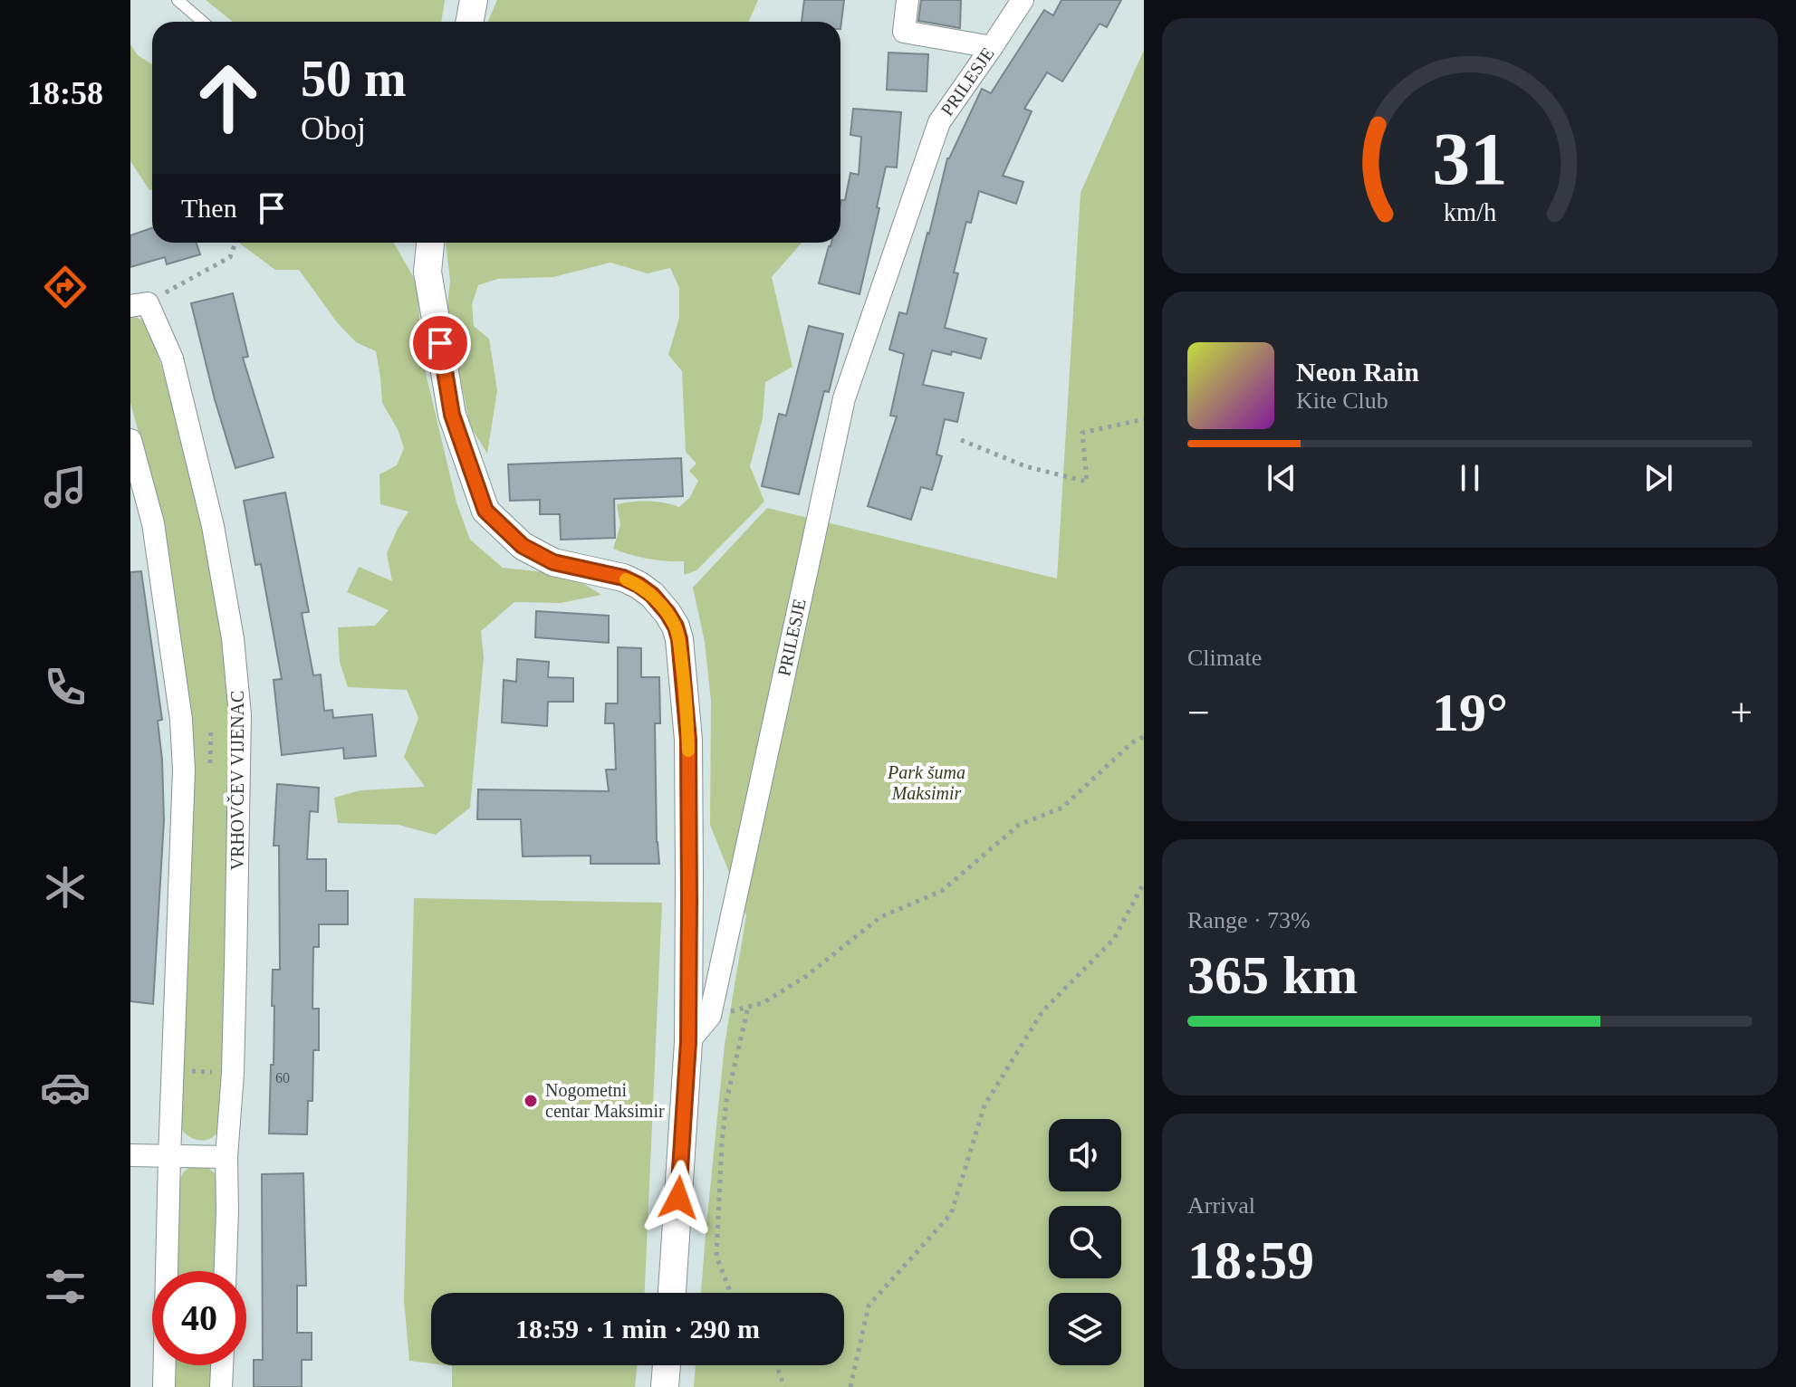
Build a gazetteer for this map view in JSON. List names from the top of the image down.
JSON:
{
  "streets": {
    "street": ["PRILESJE", "VRHOVČEV VIJENAC"]
  },
  "parks": ["Park šuma Maksimir"],
  "places": ["Nogometni centar Maksimir"],
  "house_numbers": ["60"],
  "page": {
    "tabs": "18:58",
    "turn": ["50 m", "Oboj"],
    "then": "Then",
    "song": ["Neon Rain", "Kite Club"],
    "tile": [
      "Climate",
      ["Range · 73%", "365 km"],
      ["Arrival", "18:59"]
    ],
    "heat": ["−", "19°", "+"],
    "limit": "40",
    "trip": "18:59 · 1 min · 290 m",
    "gauge": ["31", "km/h"]
  }
}
